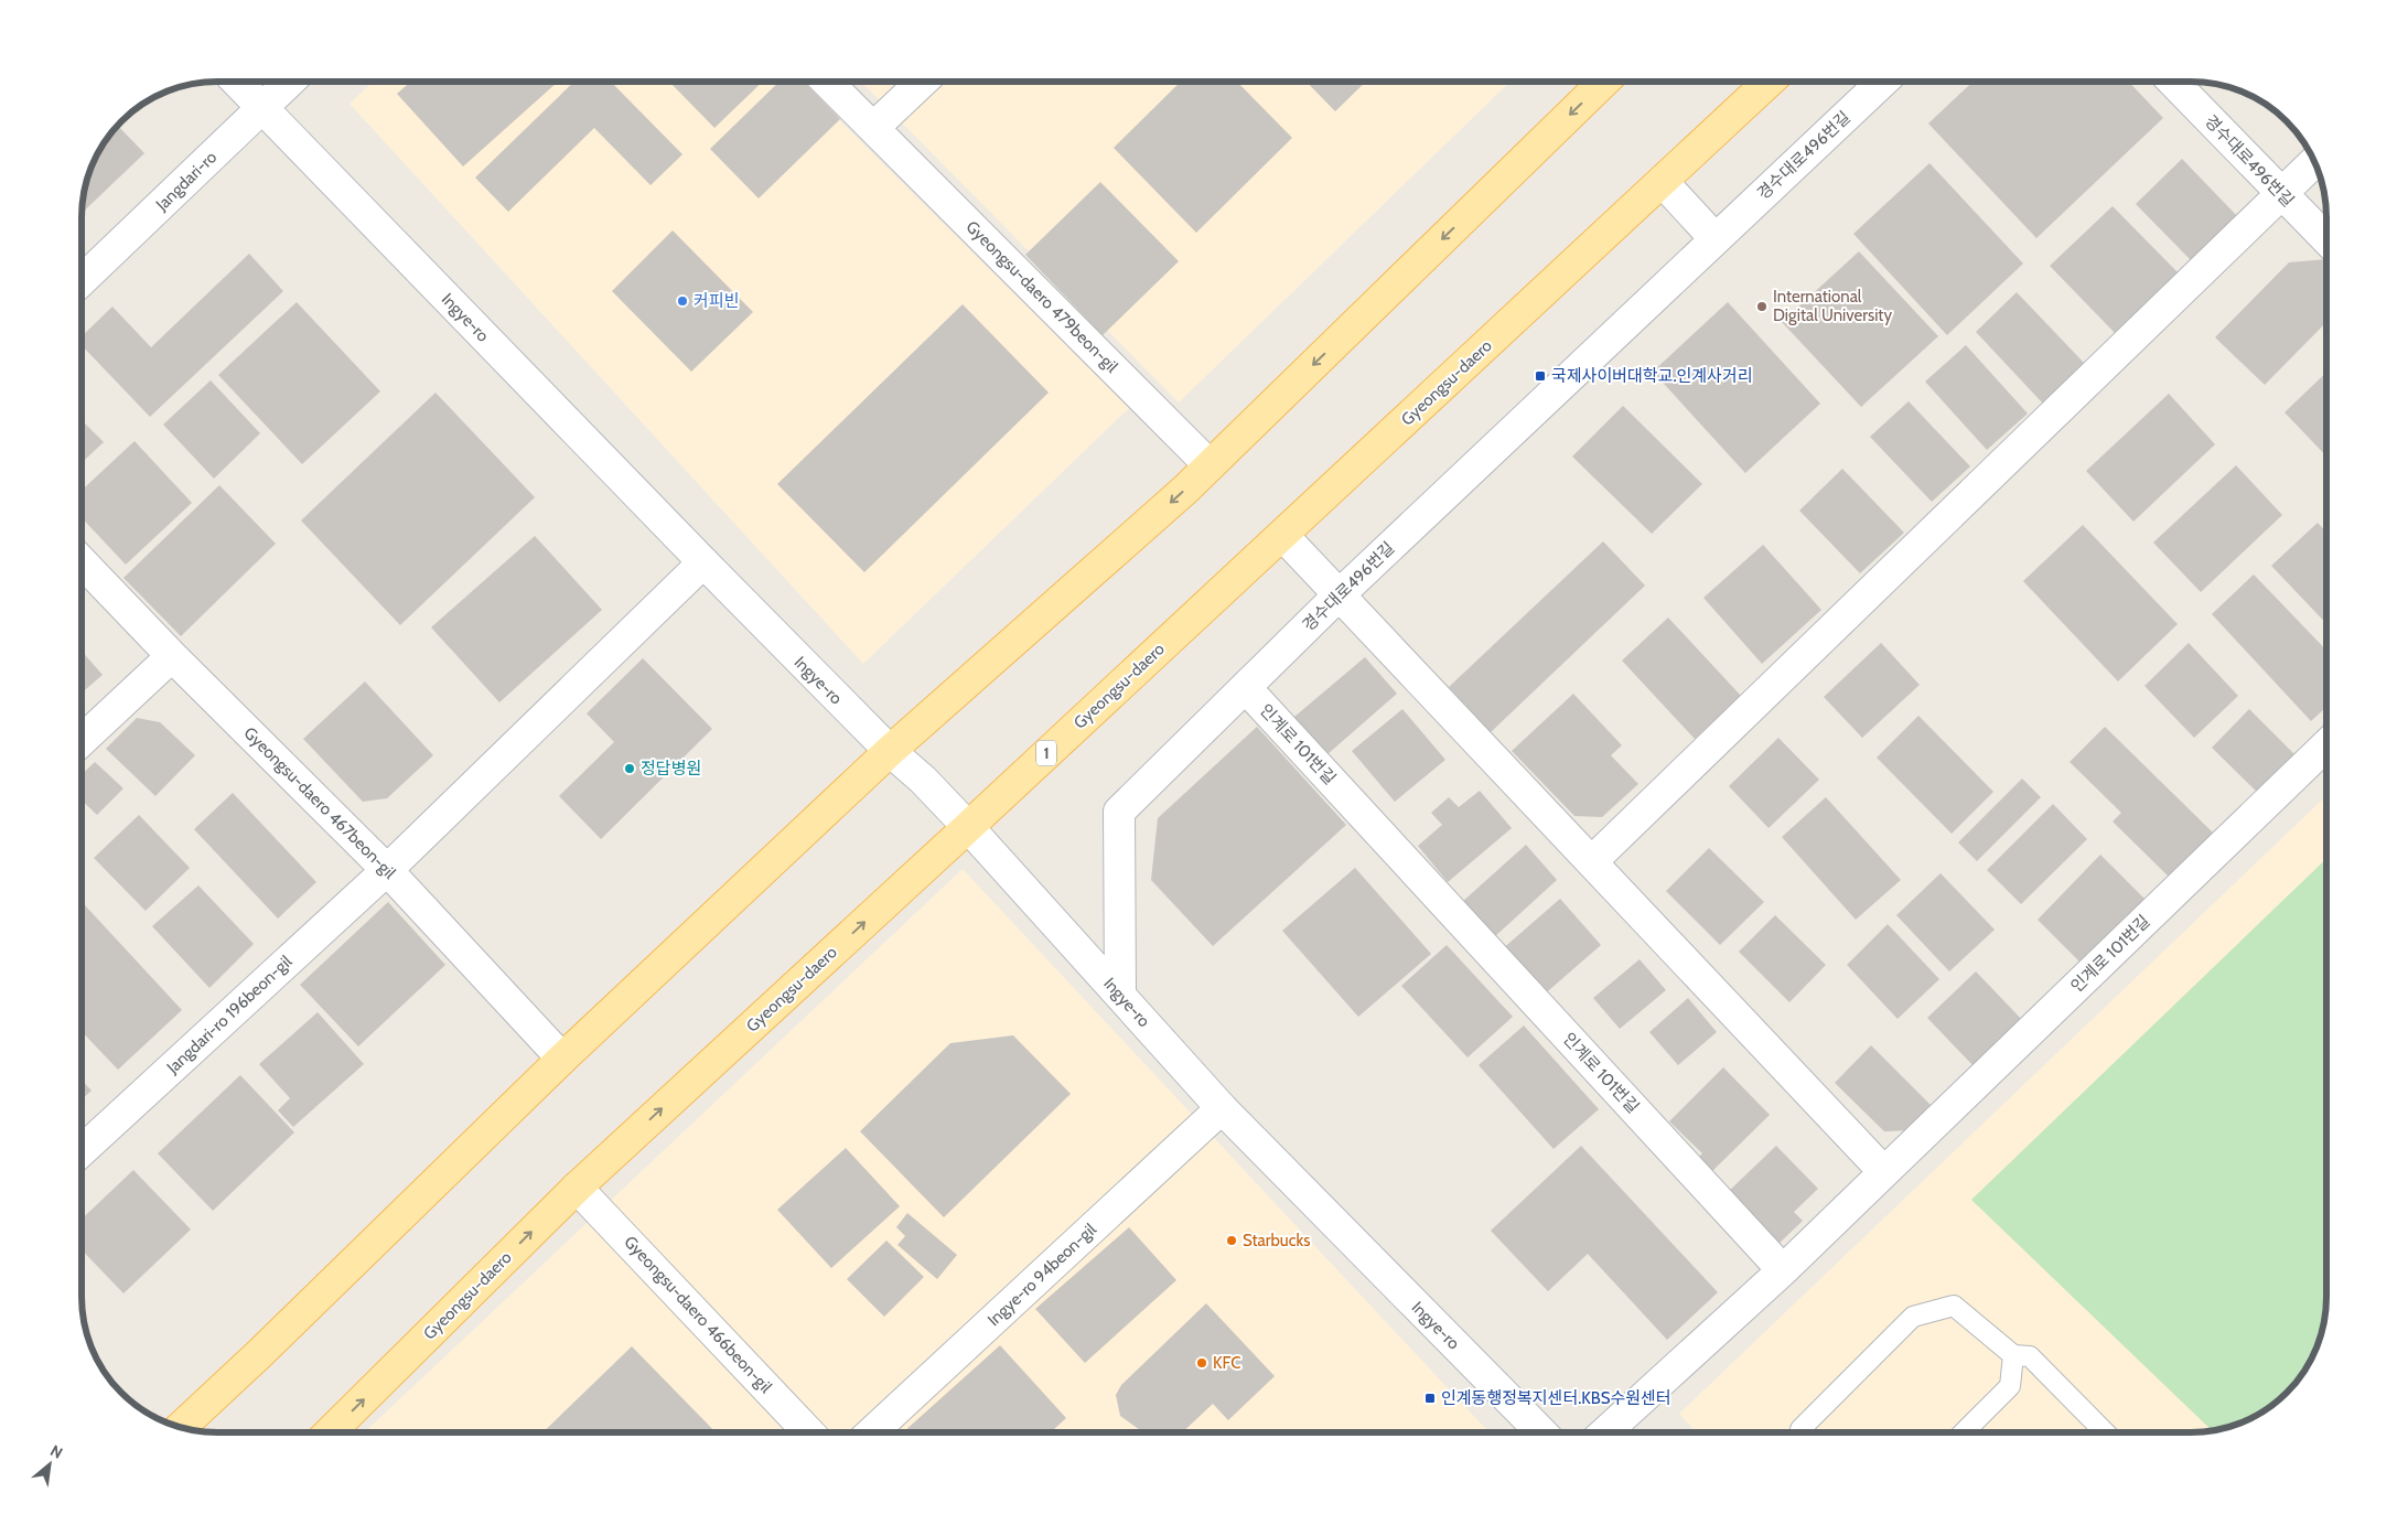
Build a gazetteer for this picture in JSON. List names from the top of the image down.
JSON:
{
  "streets": {
    "main road": ["Gyeongsu-daero", "1"],
    "street": [
      "경수대로496번길",
      "Jangdari-ro",
      "Gyeongsu-daero 479beon-gil",
      "Ingye-ro",
      "인계로 101번길",
      "Gyeongsu-daero 467beon-gil",
      "Jangdari-ro 196beon-gil",
      "Ingye-ro 94beon-gil",
      "Gyeongsu-daero 466beon-gil"
    ]
  },
  "crossings": [
    ["경수대로496번길", "Ingye-ro"],
    ["경수대로496번길", "인계로 101번길"],
    ["Jangdari-ro", "Ingye-ro"],
    ["Ingye-ro", "Gyeongsu-daero"],
    ["Ingye-ro", "Ingye-ro 94beon-gil"],
    ["Gyeongsu-daero", "Gyeongsu-daero 466beon-gil"],
    ["Gyeongsu-daero 467beon-gil", "Jangdari-ro 196beon-gil"]
  ],
  "places": {
    "other": [
      "커피빈",
      "International Digital University",
      "정답병원",
      "Starbucks",
      "KFC"
    ],
    "transit": ["국제사이버대학교.인계사거리", "인계동행정복지센터.KBS수원센터"]
  },
  "north": "top right"
}
